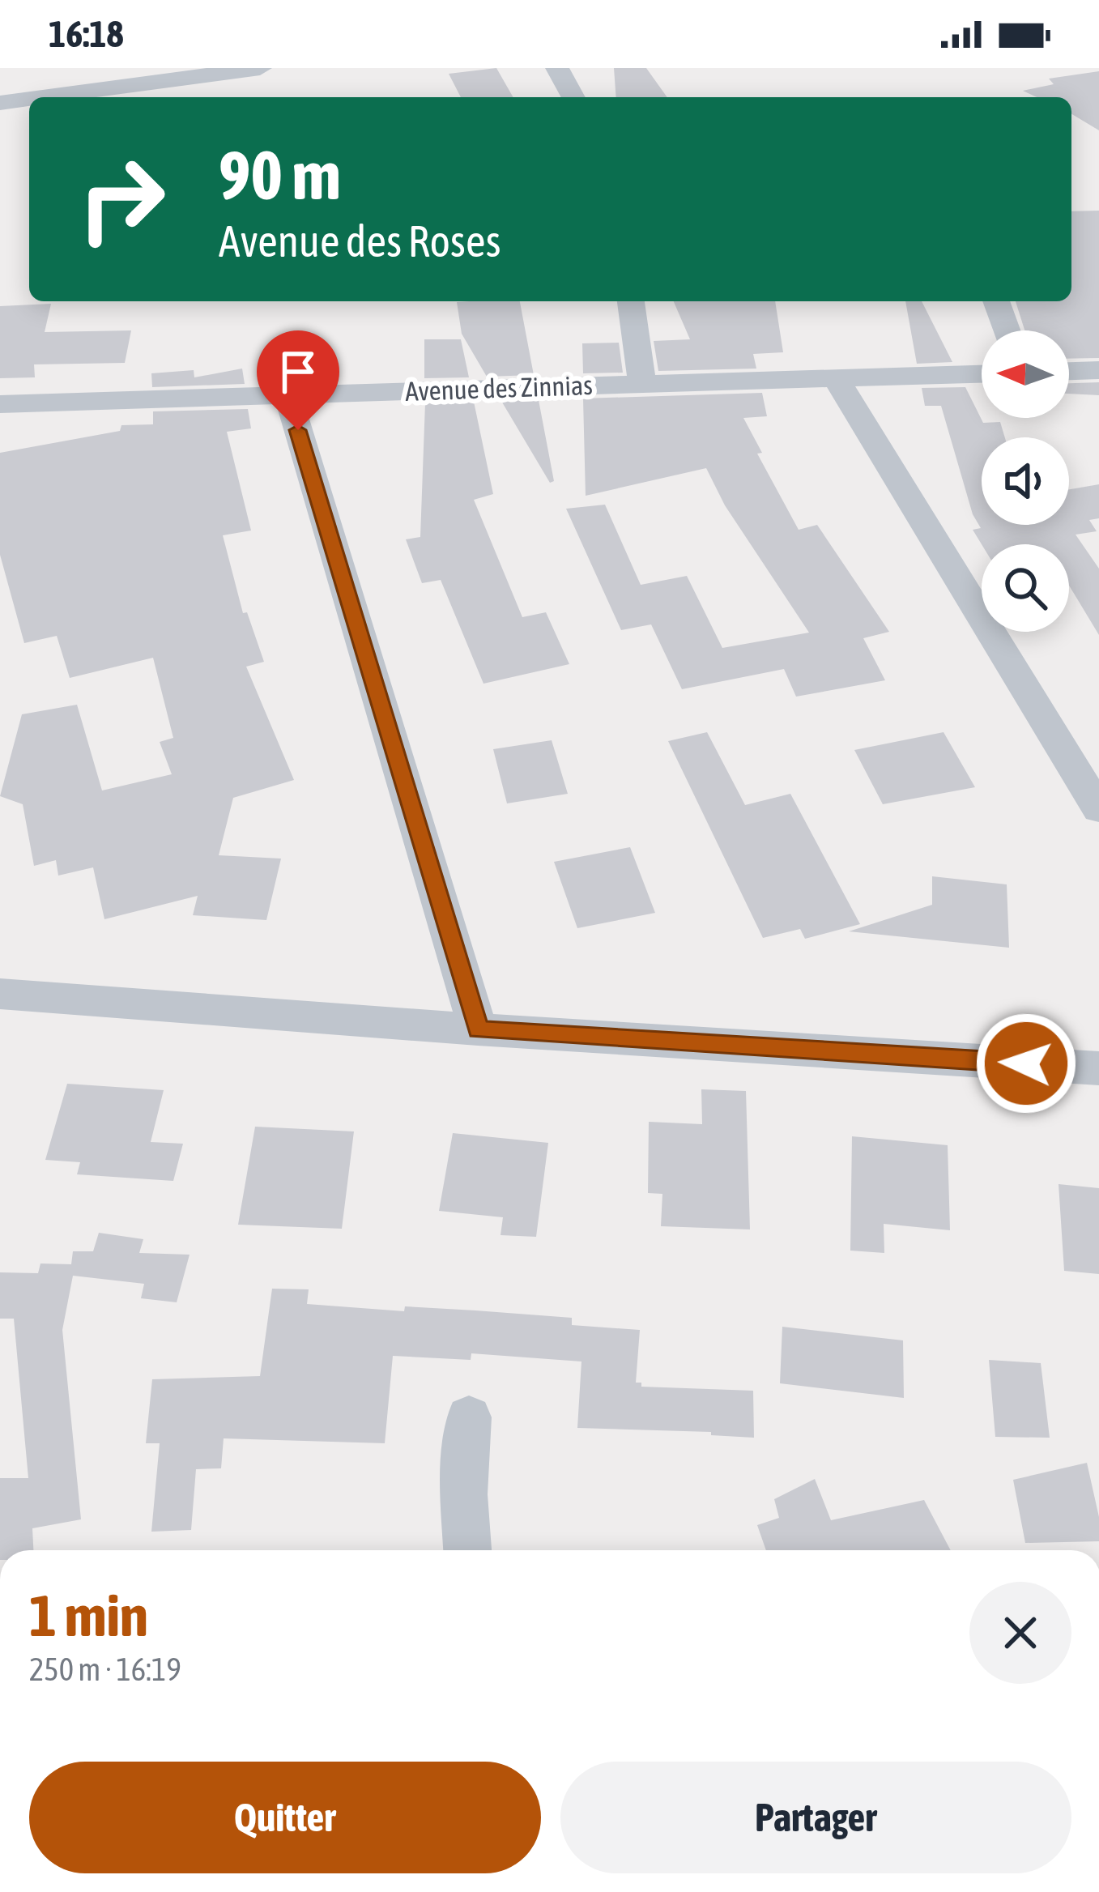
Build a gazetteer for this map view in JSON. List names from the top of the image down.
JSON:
{
  "streets": {
    "street": ["Avenue des Zinnias"]
  },
  "north": "left",
  "page": {
    "status": "16:18",
    "turn": ["90 m", "Avenue des Roses"],
    "heading": ["1 min", "250 m · 16:19"],
    "buttons": ["Quitter", "Partager"]
  }
}
